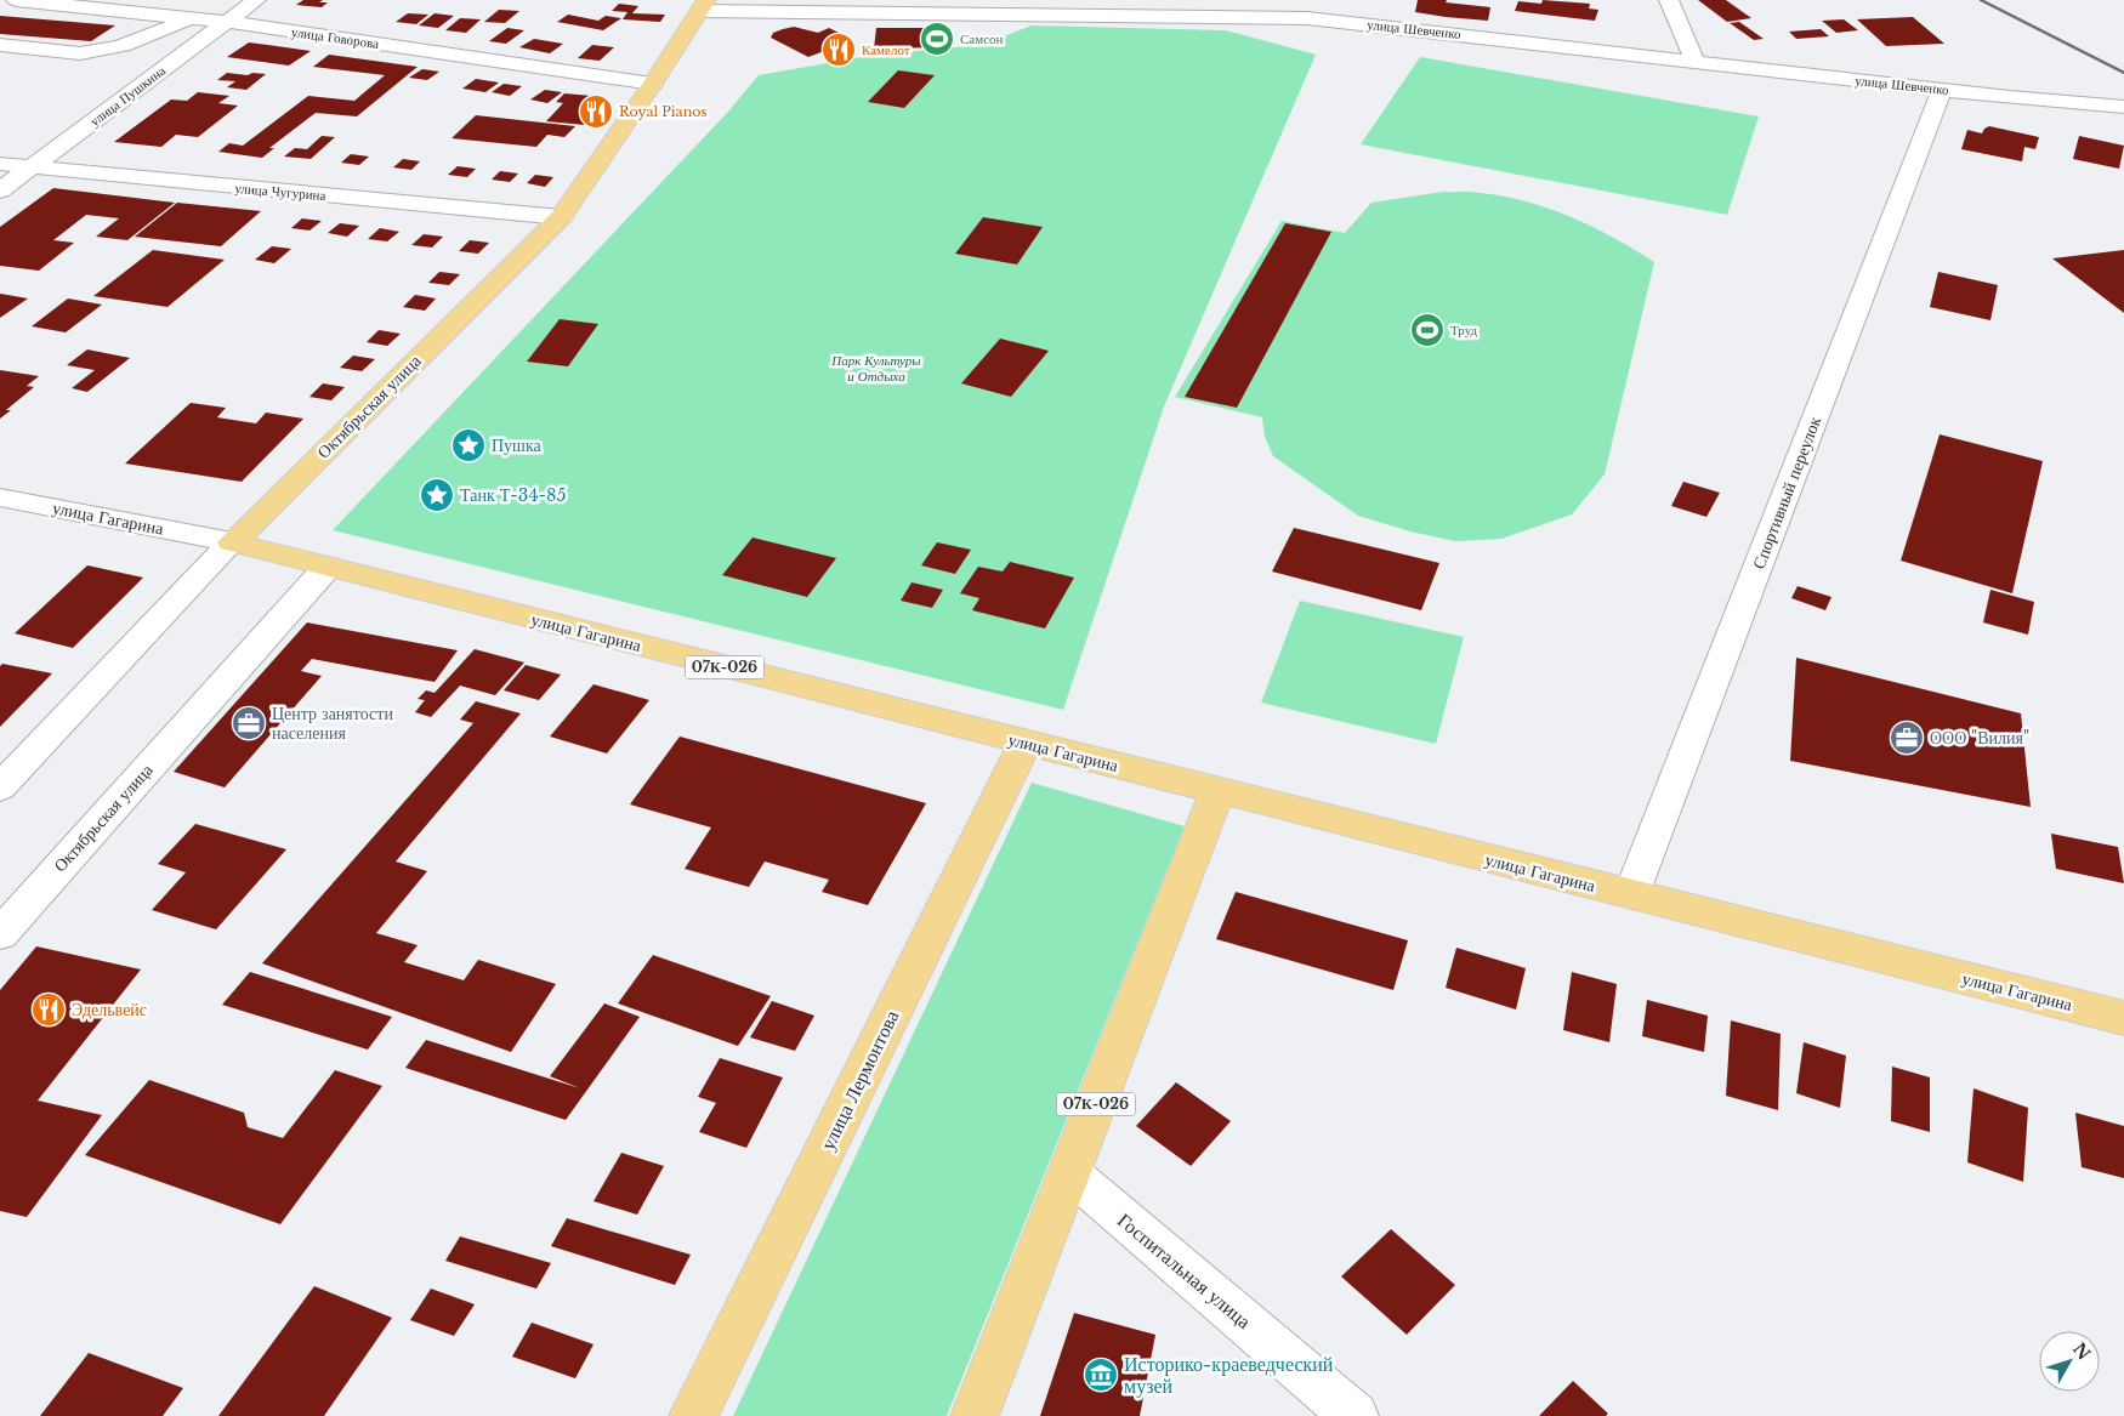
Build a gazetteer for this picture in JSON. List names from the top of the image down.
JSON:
{
  "streets": {
    "main road": [
      "Октябрьская улица",
      "улица Гагарина",
      "07К-026",
      "улица Лермонтова"
    ],
    "street": [
      "улица Шевченко",
      "улица Говорова",
      "улица Пушкина",
      "улица Чугурина",
      "Спортивный переулок",
      "Госпитальная улица"
    ]
  },
  "crossings": [
    ["улица Шевченко", "Октябрьская улица"],
    ["улица Шевченко", "Спортивный переулок"],
    ["улица Говорова", "улица Пушкина"],
    ["улица Говорова", "Октябрьская улица"],
    ["улица Пушкина", "улица Чугурина"],
    ["улица Чугурина", "Октябрьская улица"],
    ["Октябрьская улица", "улица Гагарина"],
    ["Спортивный переулок", "улица Гагарина"],
    ["улица Гагарина", "07К-026"],
    ["улица Гагарина", "улица Лермонтова"],
    ["07К-026", "Госпитальная улица"]
  ],
  "parks": ["Парк Культуры и Отдыха"],
  "places": {
    "sports": ["Самсон", "Труд"],
    "restaurant": ["Камелот", "Royal Pianos", "Эдельвейс"],
    "place": ["Пушка", "Танк Т-34-85"],
    "office": ["Центр занятости населения", "ООО \"Вилия\""],
    "museum": ["Историко-краеведческий музей"]
  },
  "north": "top right"
}
